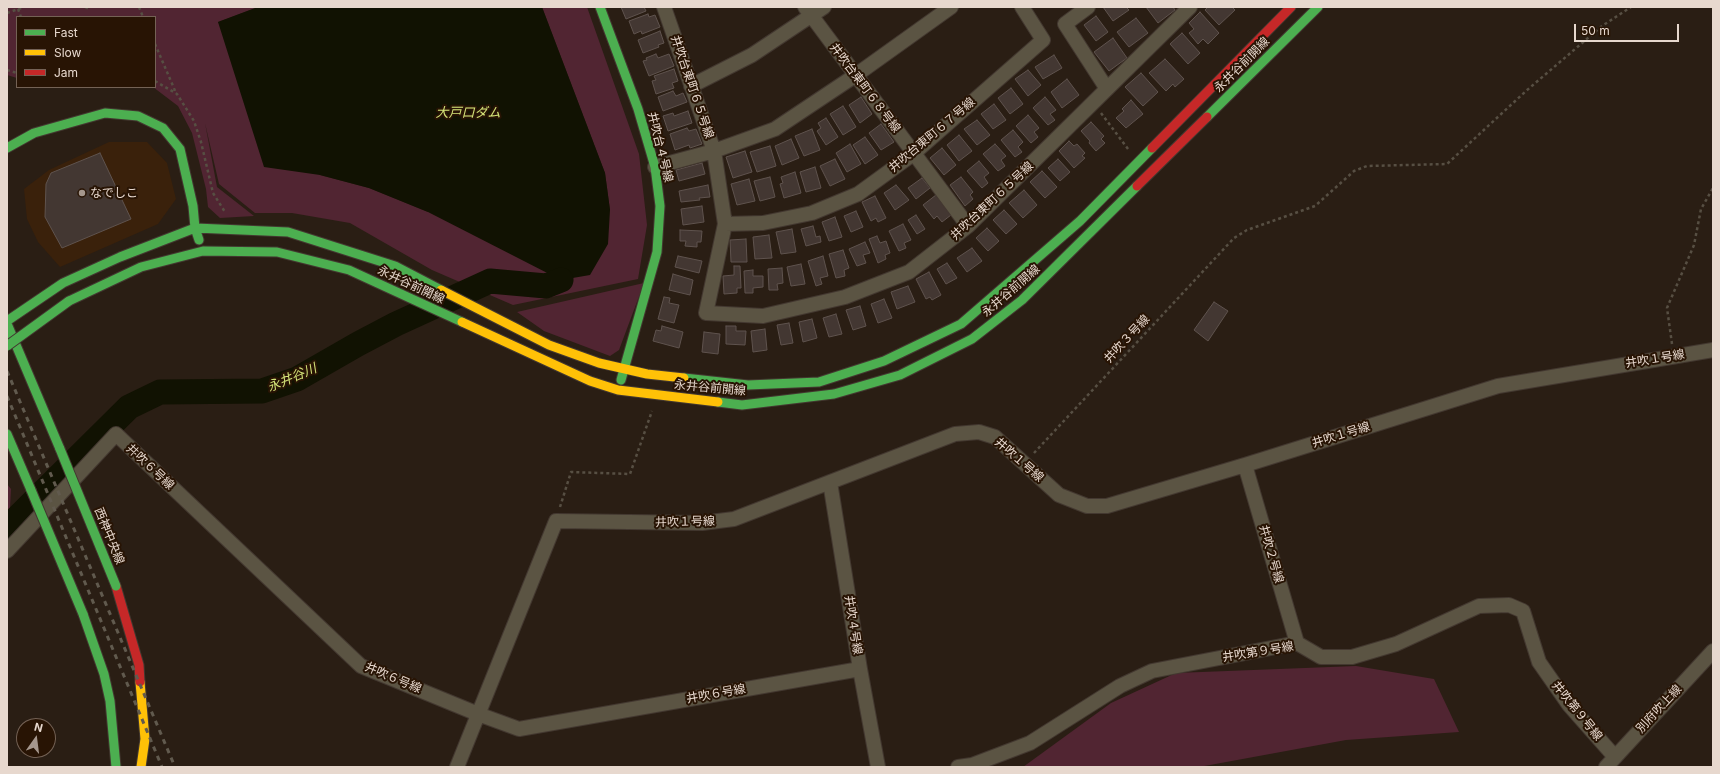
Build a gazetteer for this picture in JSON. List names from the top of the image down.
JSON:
{
  "streets": {
    "street": [
      "永井谷前開線",
      "井吹台東町６５号線",
      "井吹台東町６８号線",
      "井吹台東町６７号線",
      "井吹台４号線",
      "井吹１号線",
      "井吹６号線",
      "西神中央線",
      "井吹２号線",
      "井吹４号線",
      "井吹第９号線",
      "別府吹上線"
    ],
    "path": ["井吹３号線"]
  },
  "crossings": [
    ["永井谷前開線", "井吹台４号線"],
    ["永井谷前開線", "西神中央線"],
    ["井吹台東町６５号線", "井吹台東町６８号線"],
    ["井吹台東町６５号線", "井吹台東町６７号線"],
    ["井吹台東町６８号線", "井吹台東町６７号線"],
    ["井吹３号線", "井吹１号線"],
    ["井吹１号線", "井吹２号線"],
    ["井吹１号線", "井吹４号線"],
    ["井吹６号線", "井吹４号線"],
    ["井吹２号線", "井吹第９号線"],
    ["井吹第９号線", "別府吹上線"]
  ],
  "water": ["大戸口ダム", "永井谷川"],
  "places": ["なでしこ"],
  "legend": ["Fast", "Slow", "Jam"],
  "scale_bar": "50 m",
  "north": "top"
}
